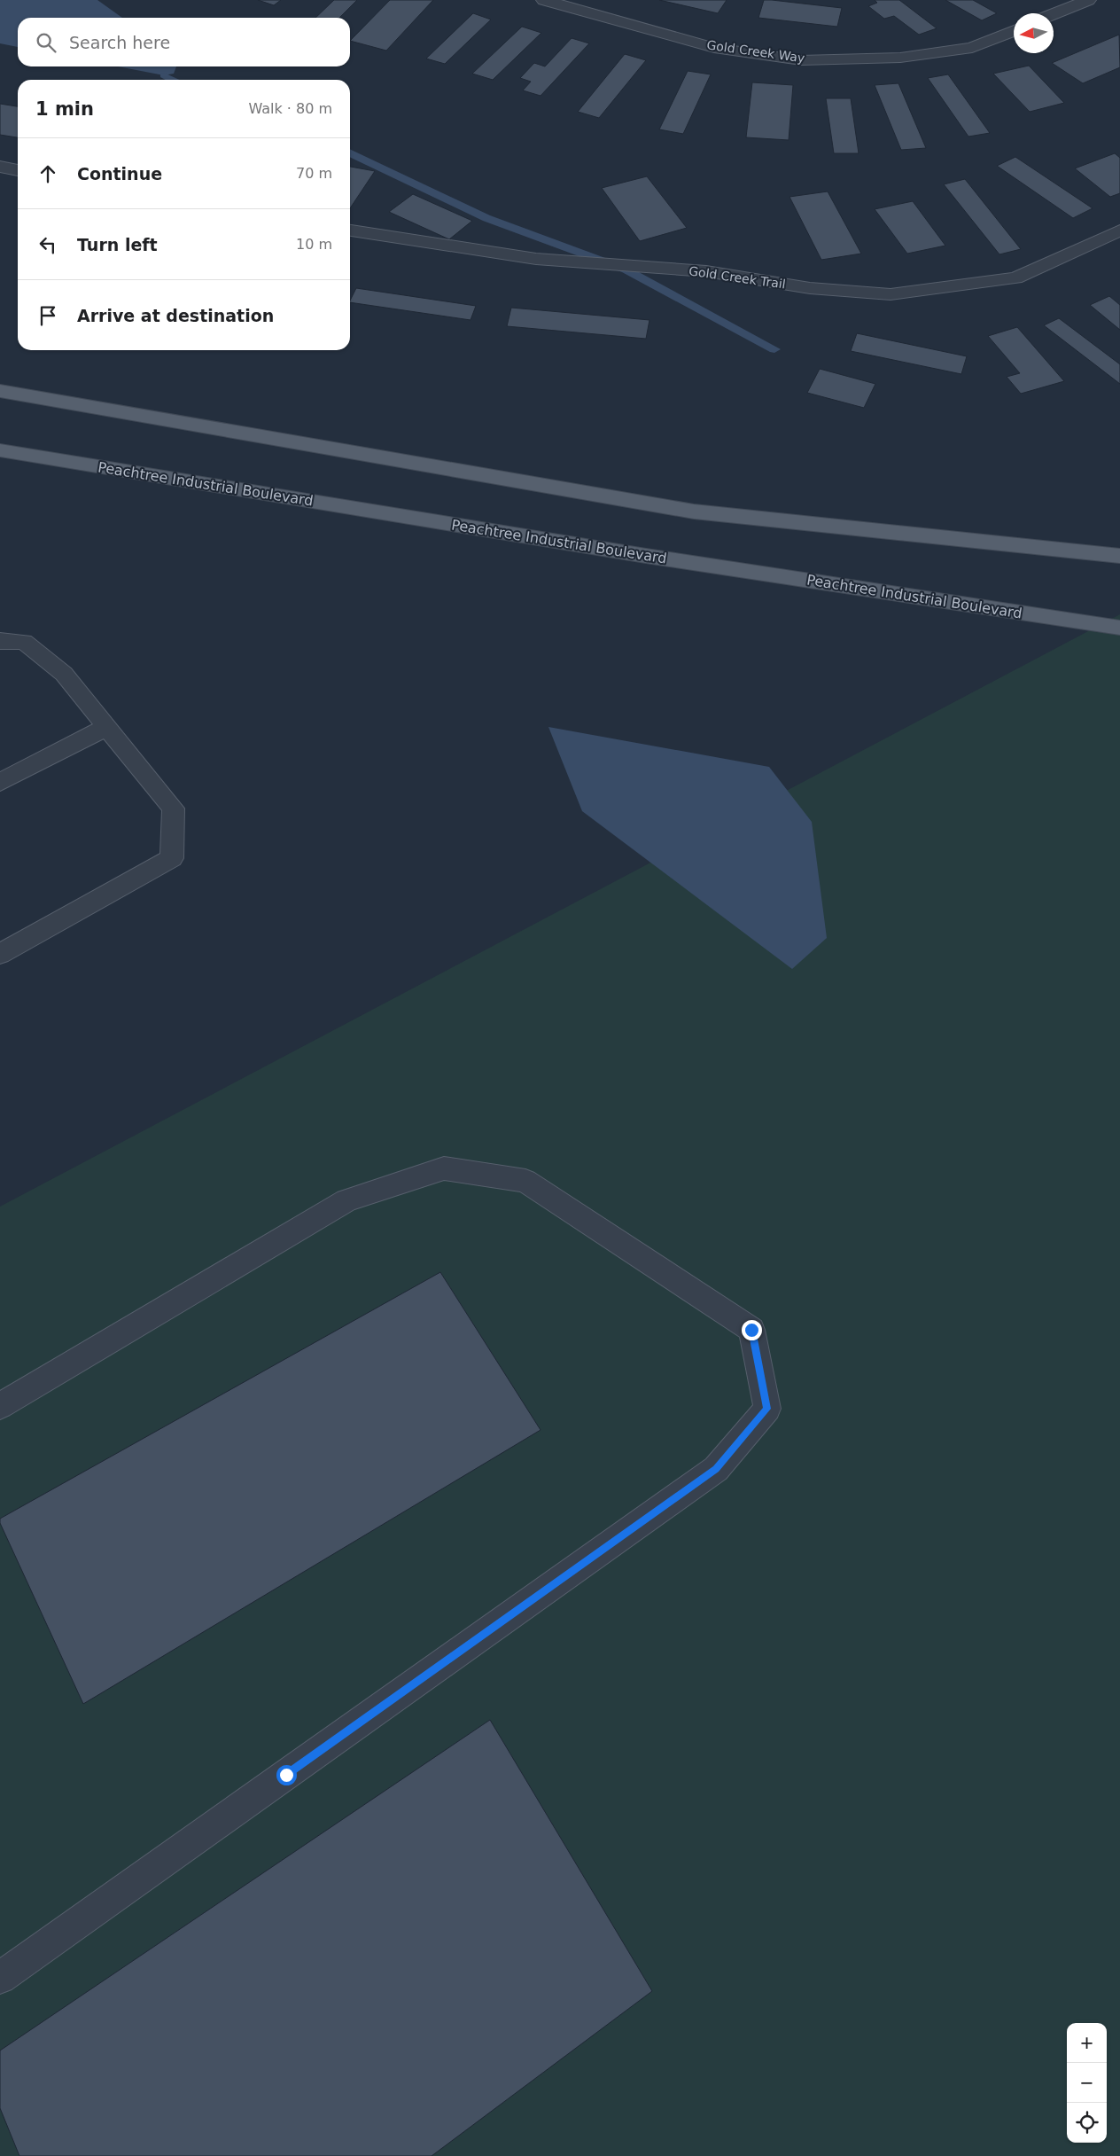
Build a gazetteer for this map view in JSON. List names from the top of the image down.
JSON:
{
  "streets": {
    "main road": ["Peachtree Industrial Boulevard"],
    "street": ["Gold Creek Way", "Gold Creek Trail"]
  },
  "north": "left",
  "page": {
    "search": "Search here",
    "heading": ["1 min", "Walk · 80 m"],
    "list": [
      ["Continue", "70 m"],
      ["Turn left", "10 m"],
      "Arrive at destination"
    ],
    "map_buttons": ["+", "−"]
  }
}
